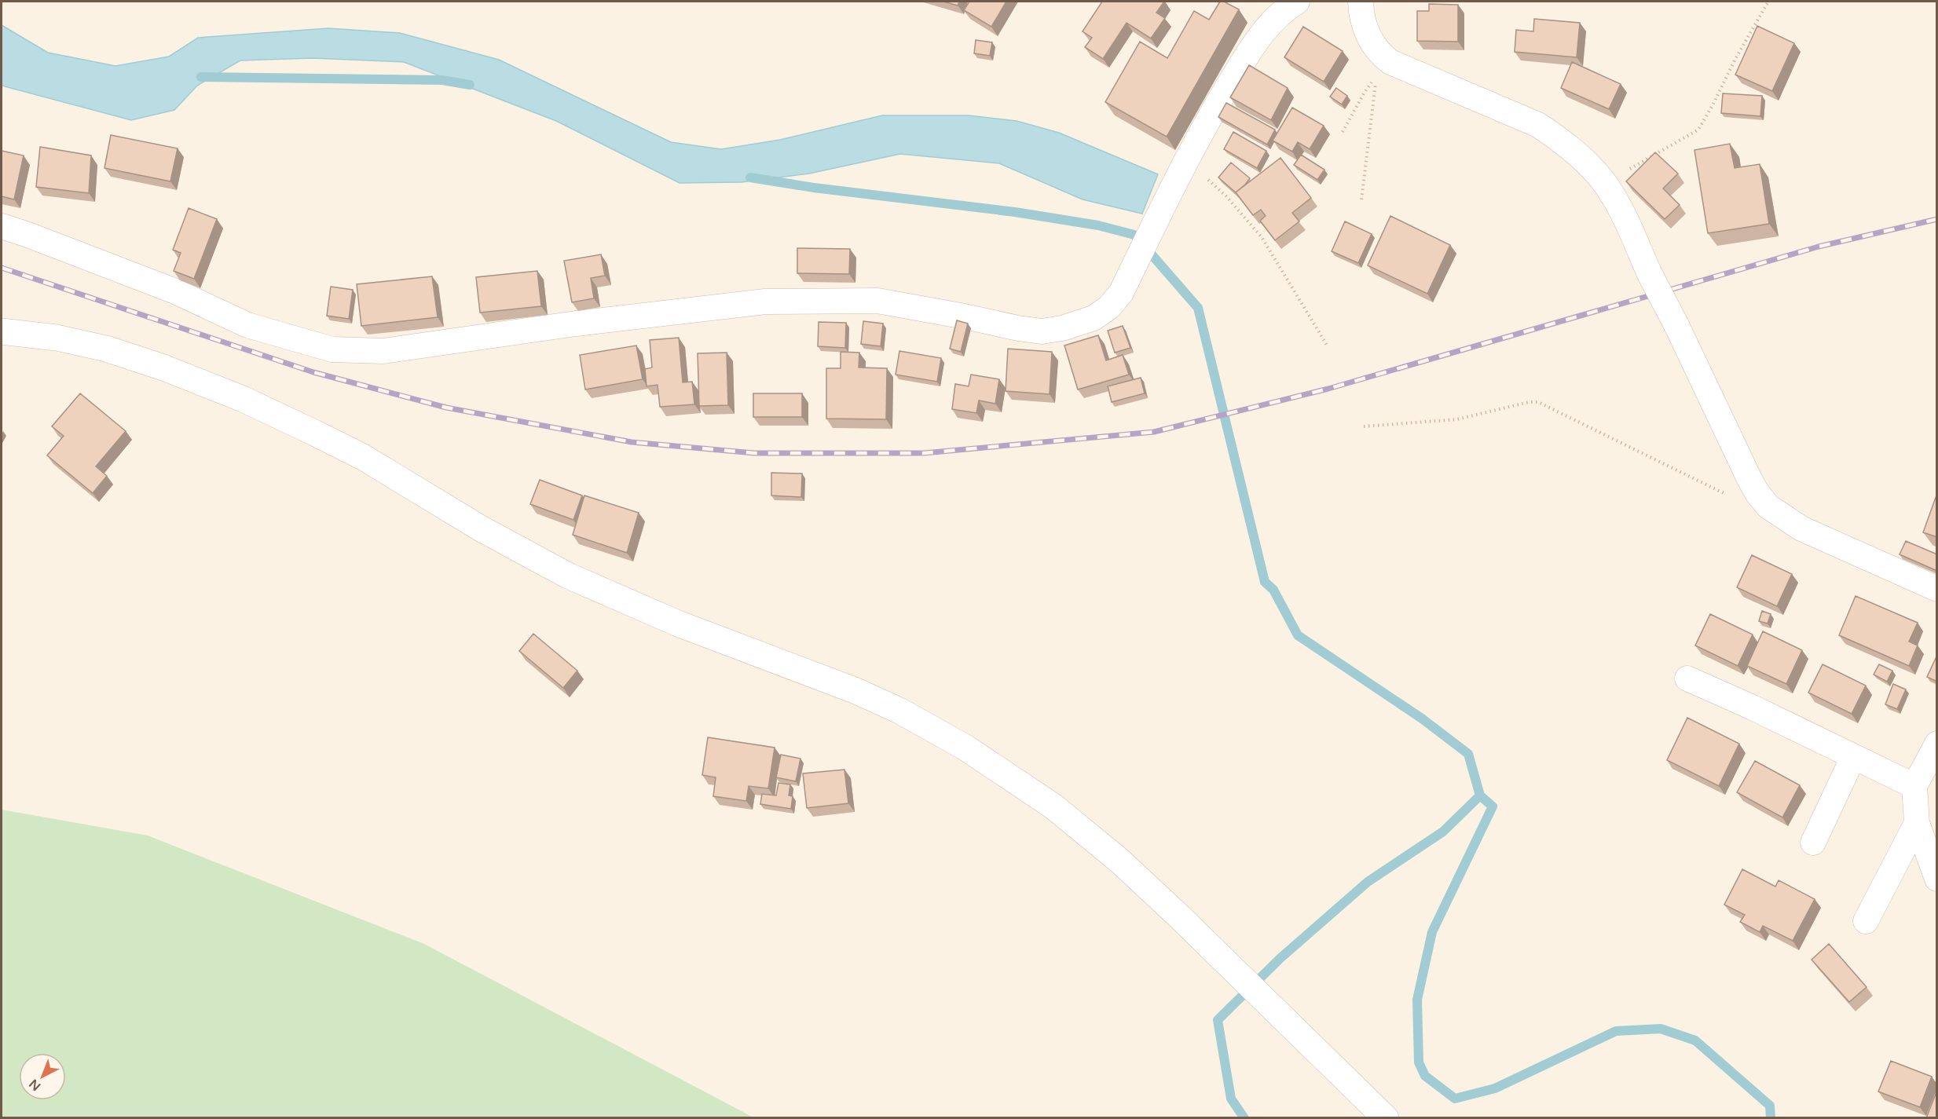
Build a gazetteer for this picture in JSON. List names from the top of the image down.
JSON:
{
  "north": "bottom left"
}
